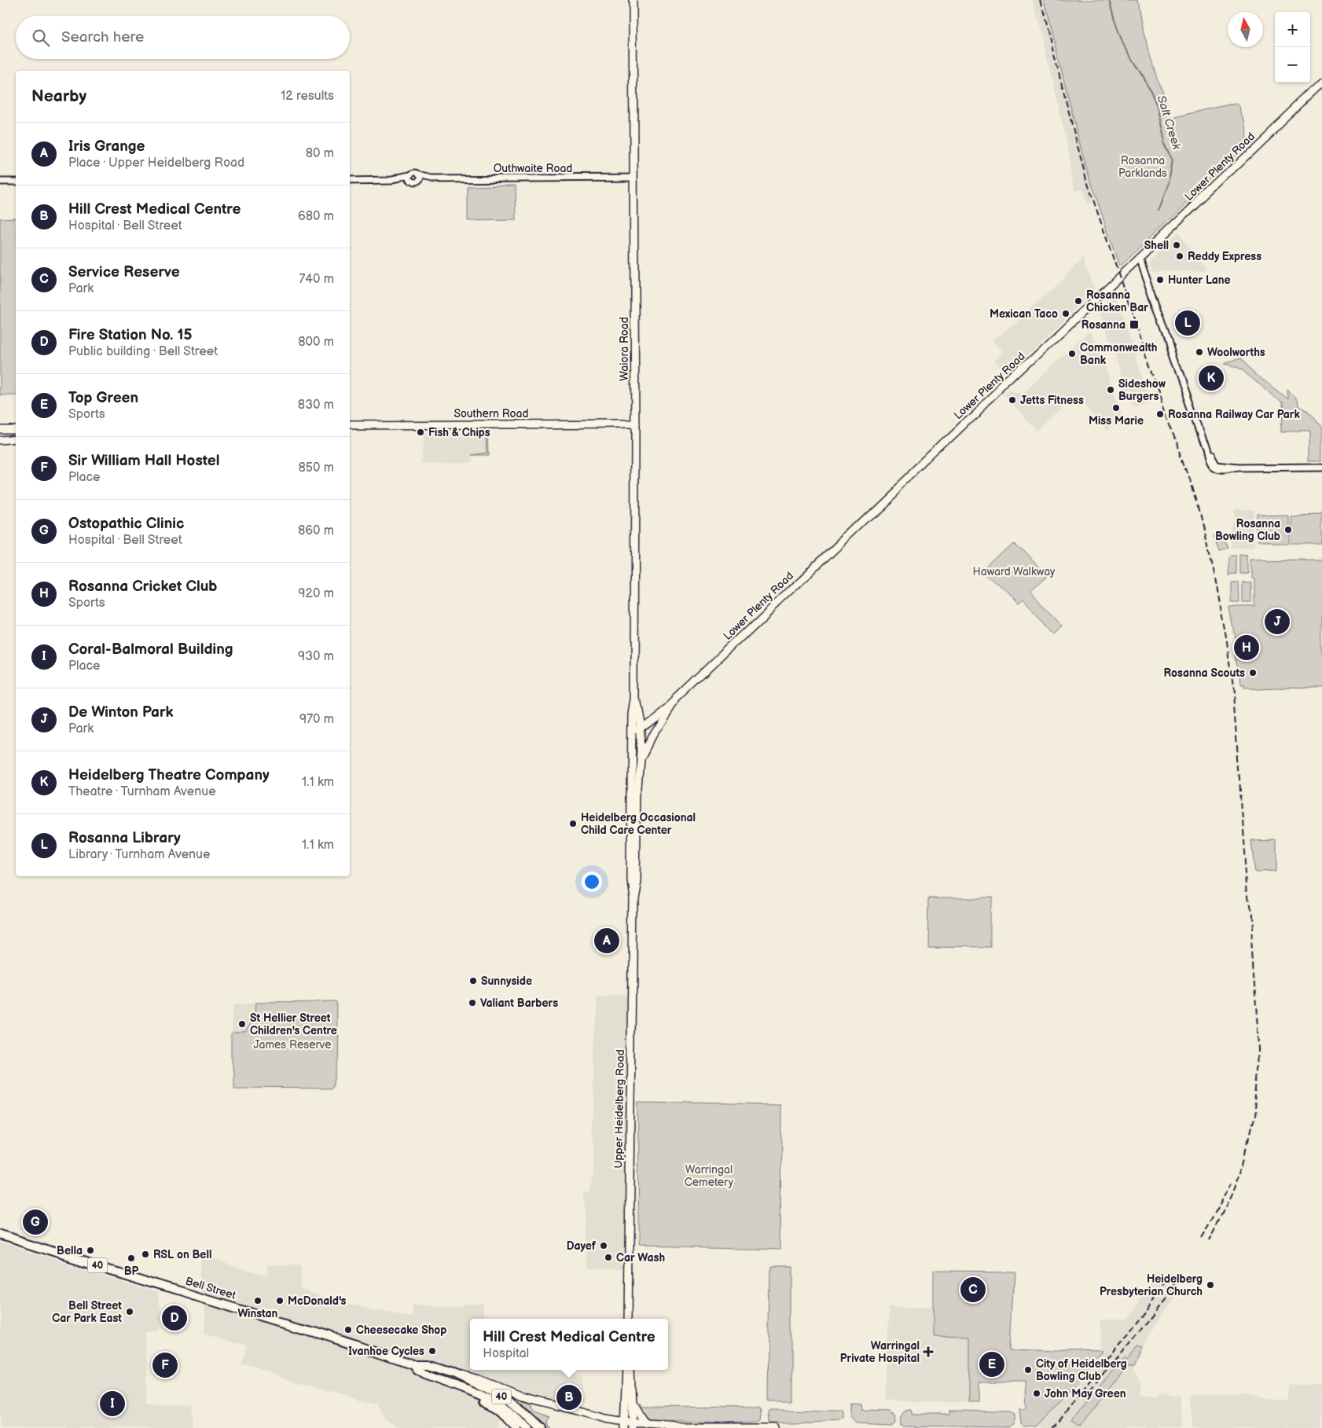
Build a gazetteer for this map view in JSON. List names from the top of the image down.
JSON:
{
  "streets": {
    "highway": ["40", "Bell Street"],
    "main road": [
      "Lower Plenty Road",
      "Waiora Road",
      "Southern Road",
      "Upper Heidelberg Road"
    ],
    "street": ["Outhwaite Road"]
  },
  "crossings": [
    ["Lower Plenty Road", "Waiora Road"],
    ["Lower Plenty Road", "Upper Heidelberg Road"],
    ["Outhwaite Road", "Waiora Road"],
    ["Waiora Road", "Southern Road"],
    ["Waiora Road", "Upper Heidelberg Road"],
    ["40", "Bell Street"]
  ],
  "water": ["Salt Creek"],
  "parks": [
    "Rosanna Parklands",
    "Haward Walkway",
    "James Reserve",
    "Warringal Cemetery"
  ],
  "places": {
    "other": [
      "Shell",
      "Reddy Express",
      "Hunter Lane",
      "Rosanna Chicken Bar",
      "Mexican Taco",
      "Woolworths",
      "Commonwealth Bank",
      "Sideshow Burgers",
      "Jetts Fitness",
      "Miss Marie",
      "Rosanna Railway Car Park",
      "Fish & Chips",
      "Rosanna Bowling Club",
      "Rosanna Scouts",
      "Heidelberg Occasional Child Care Center",
      "Sunnyside",
      "Valiant Barbers",
      "St Hellier Street Children's Centre",
      "Dayef",
      "Bella",
      "RSL on Bell",
      "Car Wash",
      "BP",
      "Heidelberg Presbyterian Church",
      "Winstan",
      "McDonald's",
      "Bell Street Car Park East",
      "Cheesecake Shop",
      "Ivanhoe Cycles",
      "City of Heidelberg Bowling Club",
      "John May Green"
    ],
    "transit": ["Rosanna"],
    "health": ["Warringal Private Hospital"]
  },
  "north": "top",
  "page": {
    "map_buttons": ["+", "−"],
    "search": "Search here",
    "heading": ["Nearby", "12 results"],
    "list": [
      {
        "mark": "A",
        "name": "Iris Grange",
        "note": "Place · Upper Heidelberg Road",
        "value": "80 m"
      },
      {
        "mark": "B",
        "name": "Hill Crest Medical Centre",
        "note": "Hospital · Bell Street",
        "value": "680 m"
      },
      {
        "mark": "C",
        "name": "Service Reserve",
        "note": "Park",
        "value": "740 m"
      },
      {
        "mark": "D",
        "name": "Fire Station No. 15",
        "note": "Public building · Bell Street",
        "value": "800 m"
      },
      {
        "mark": "E",
        "name": "Top Green",
        "note": "Sports",
        "value": "830 m"
      },
      {
        "mark": "F",
        "name": "Sir William Hall Hostel",
        "note": "Place",
        "value": "850 m"
      },
      {
        "mark": "G",
        "name": "Ostopathic Clinic",
        "note": "Hospital · Bell Street",
        "value": "860 m"
      },
      {
        "mark": "H",
        "name": "Rosanna Cricket Club",
        "note": "Sports",
        "value": "920 m"
      },
      {
        "mark": "I",
        "name": "Coral-Balmoral Building",
        "note": "Place",
        "value": "930 m"
      },
      {
        "mark": "J",
        "name": "De Winton Park",
        "note": "Park",
        "value": "970 m"
      },
      {
        "mark": "K",
        "name": "Heidelberg Theatre Company",
        "note": "Theatre · Turnham Avenue",
        "value": "1.1 km"
      },
      {
        "mark": "L",
        "name": "Rosanna Library",
        "note": "Library · Turnham Avenue",
        "value": "1.1 km"
      }
    ],
    "pins": [
      "L",
      "K",
      "J",
      "H",
      "A",
      "G",
      "C",
      "D",
      "E",
      "F",
      "B",
      "I"
    ],
    "popup": ["Hill Crest Medical Centre", "Hospital"]
  }
}
